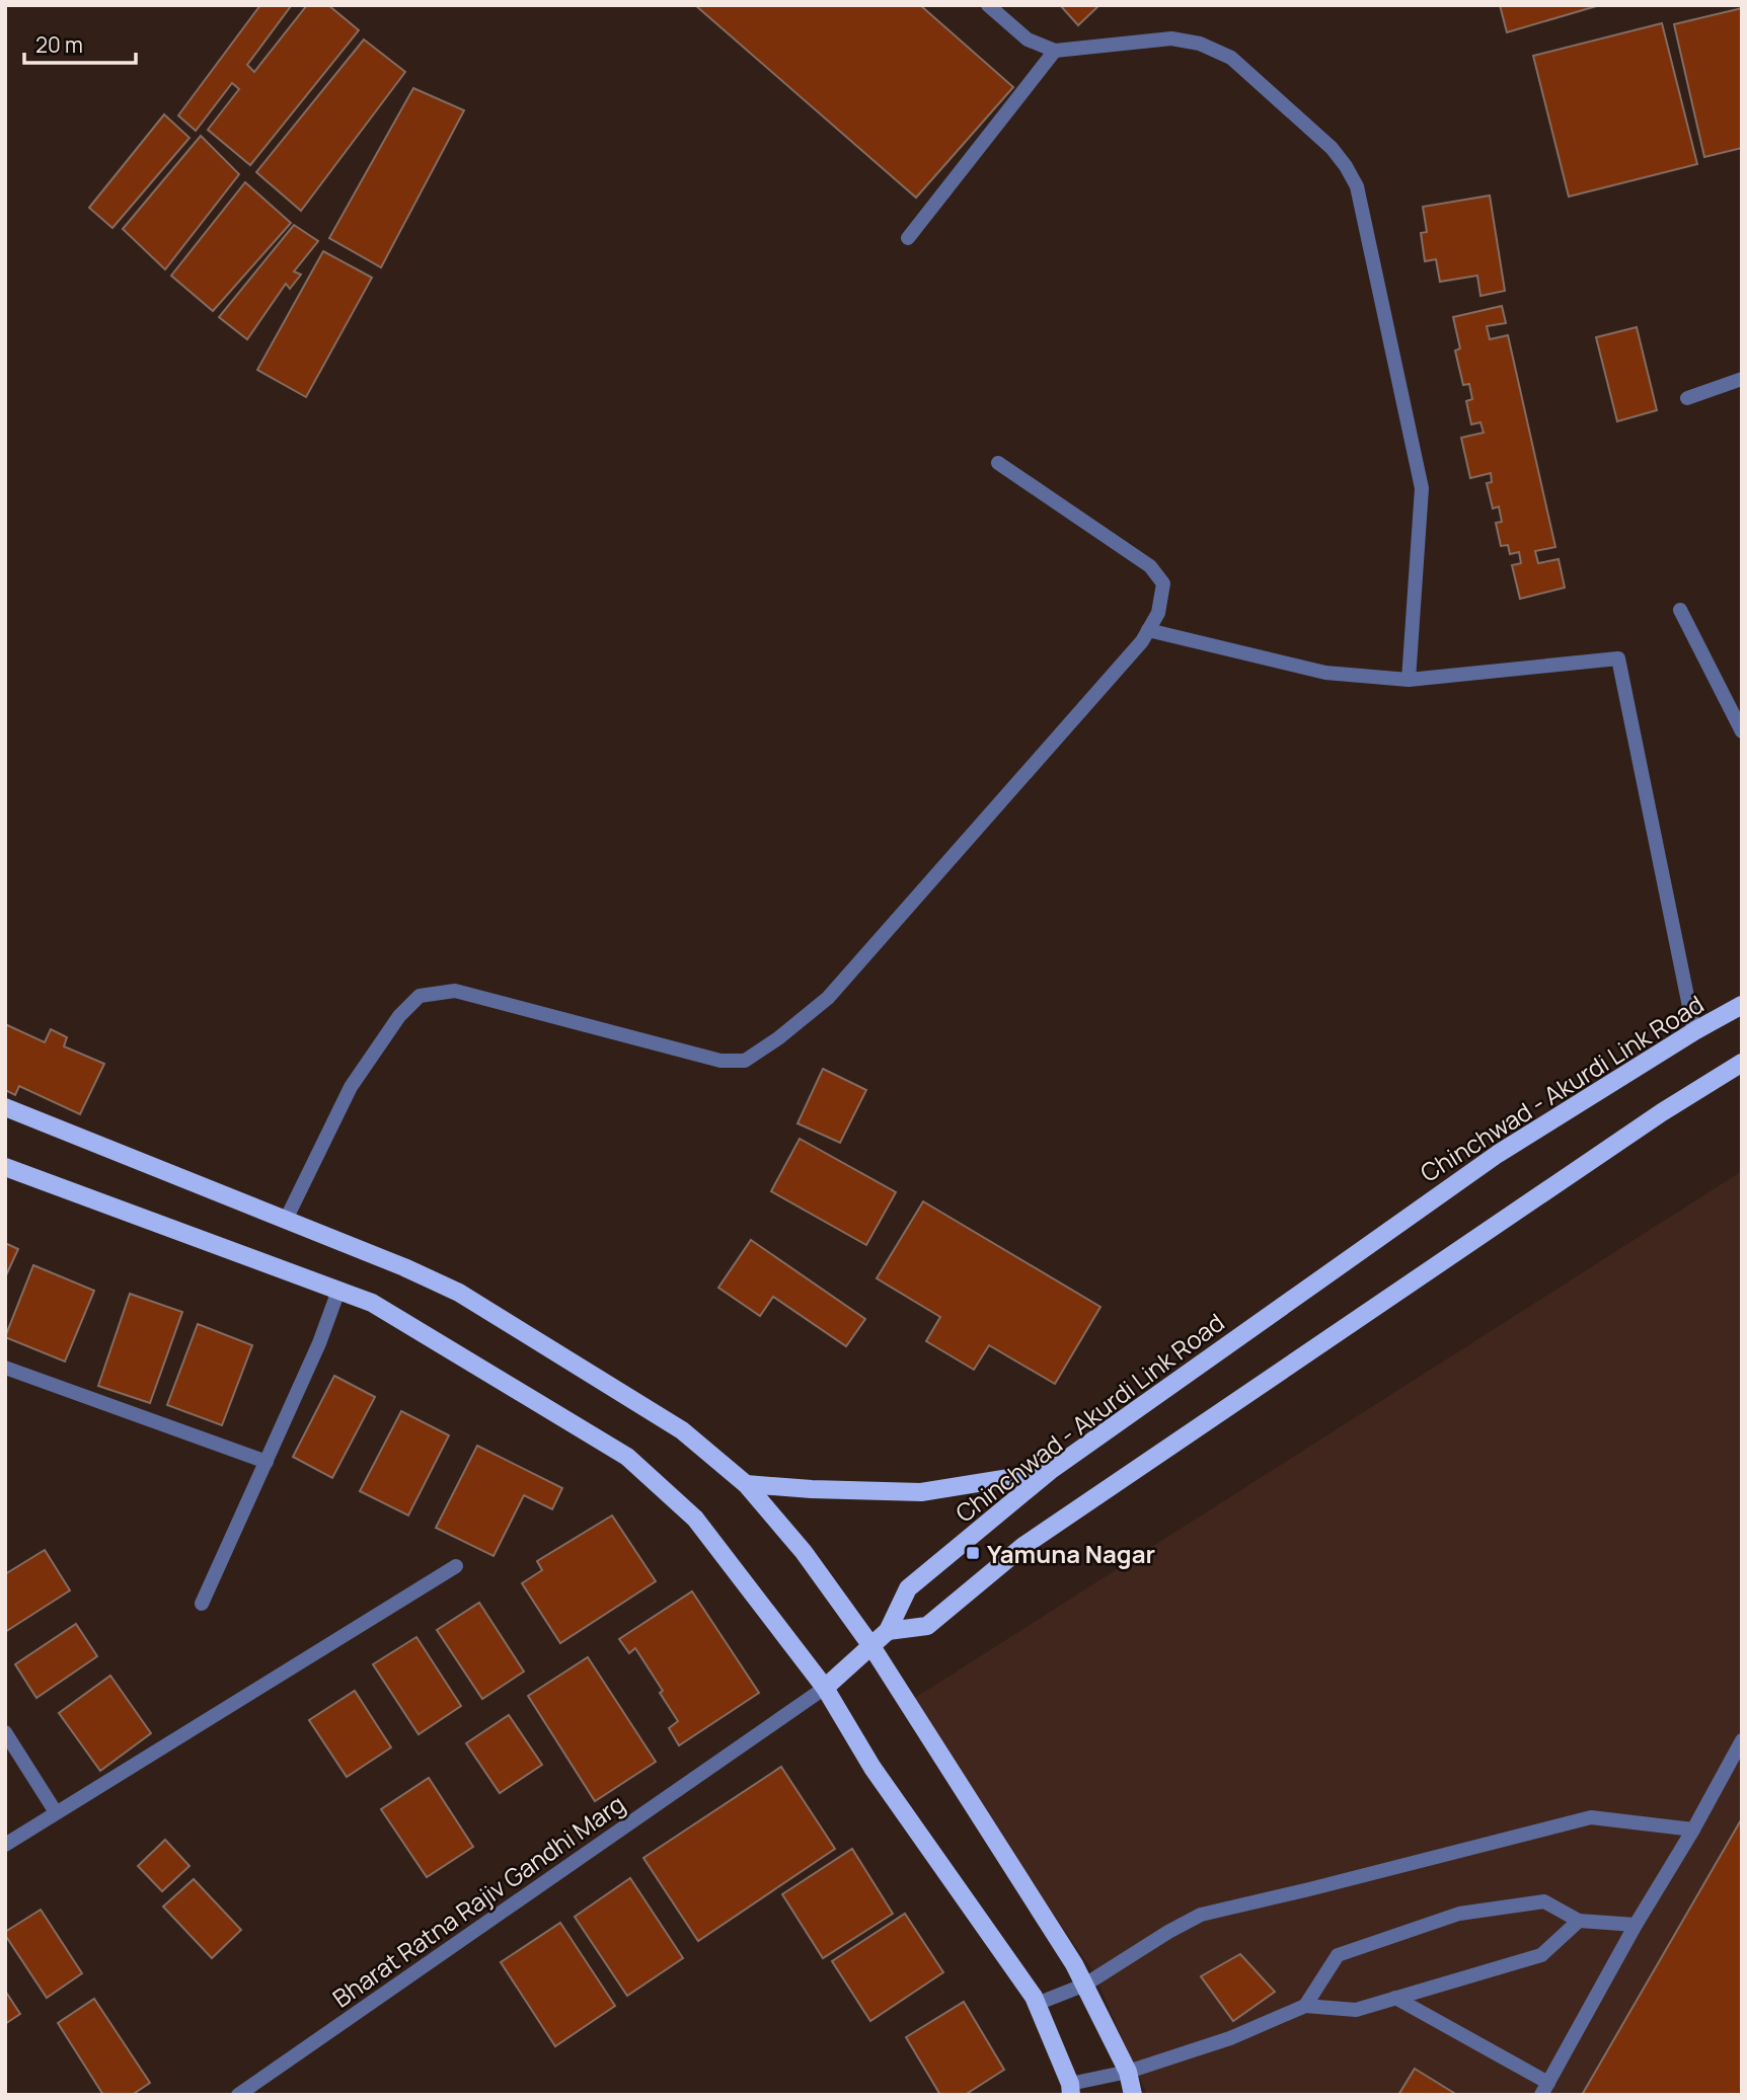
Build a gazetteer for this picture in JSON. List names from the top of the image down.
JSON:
{
  "streets": {
    "main road": ["Chinchwad - Akurdi Link Road"],
    "street": ["Bharat Ratna Rajiv Gandhi Marg"]
  },
  "places": {
    "transit": ["Yamuna Nagar"]
  },
  "scale_bar": "20 m"
}
